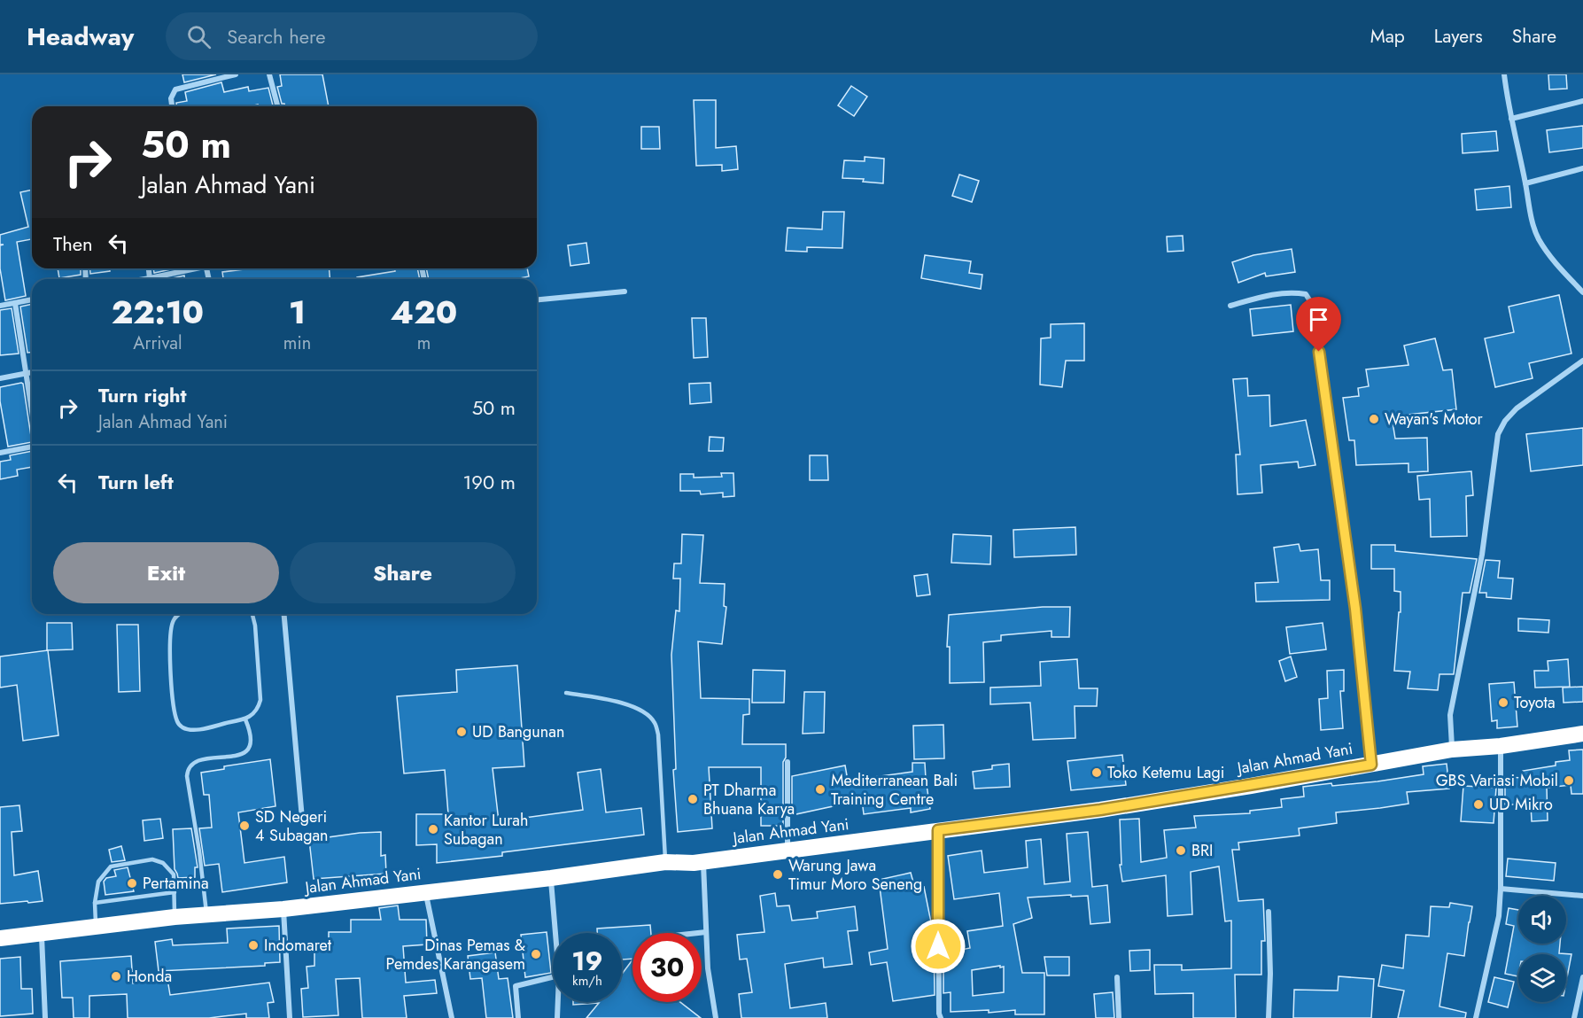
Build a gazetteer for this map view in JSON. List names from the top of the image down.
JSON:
{
  "streets": {
    "highway": ["Jalan Ahmad Yani"]
  },
  "places": [
    "Wayan's Motor",
    "Toyota",
    "UD Bangunan",
    "Toko Ketemu Lagi",
    "GBS Variasi Mobil",
    "Mediterranean Bali Training Centre",
    "PT Dharma Bhuana Karya",
    "UD Mikro",
    "SD Negeri 4 Subagan",
    "Kantor Lurah Subagan",
    "BRI",
    "Warung Jawa Timur Moro Seneng",
    "Pertamina",
    "Indomaret",
    "Dinas Pemas & Pemdes Karangasem",
    "Honda"
  ],
  "page": {
    "header": "Headway",
    "search": "Search here",
    "nav": ["Map", "Layers", "Share"],
    "turn": ["50 m", "Jalan Ahmad Yani"],
    "then": "Then",
    "eta": [
      "22:10",
      "Arrival",
      "1",
      "min",
      "420",
      "m"
    ],
    "list": [
      {
        "name": "Turn right",
        "note": "Jalan Ahmad Yani",
        "value": "50 m"
      },
      {
        "name": "Turn left",
        "value": "190 m"
      }
    ],
    "buttons": ["Exit", "Share"],
    "speed": "19 km/h",
    "limit": "30"
  }
}
